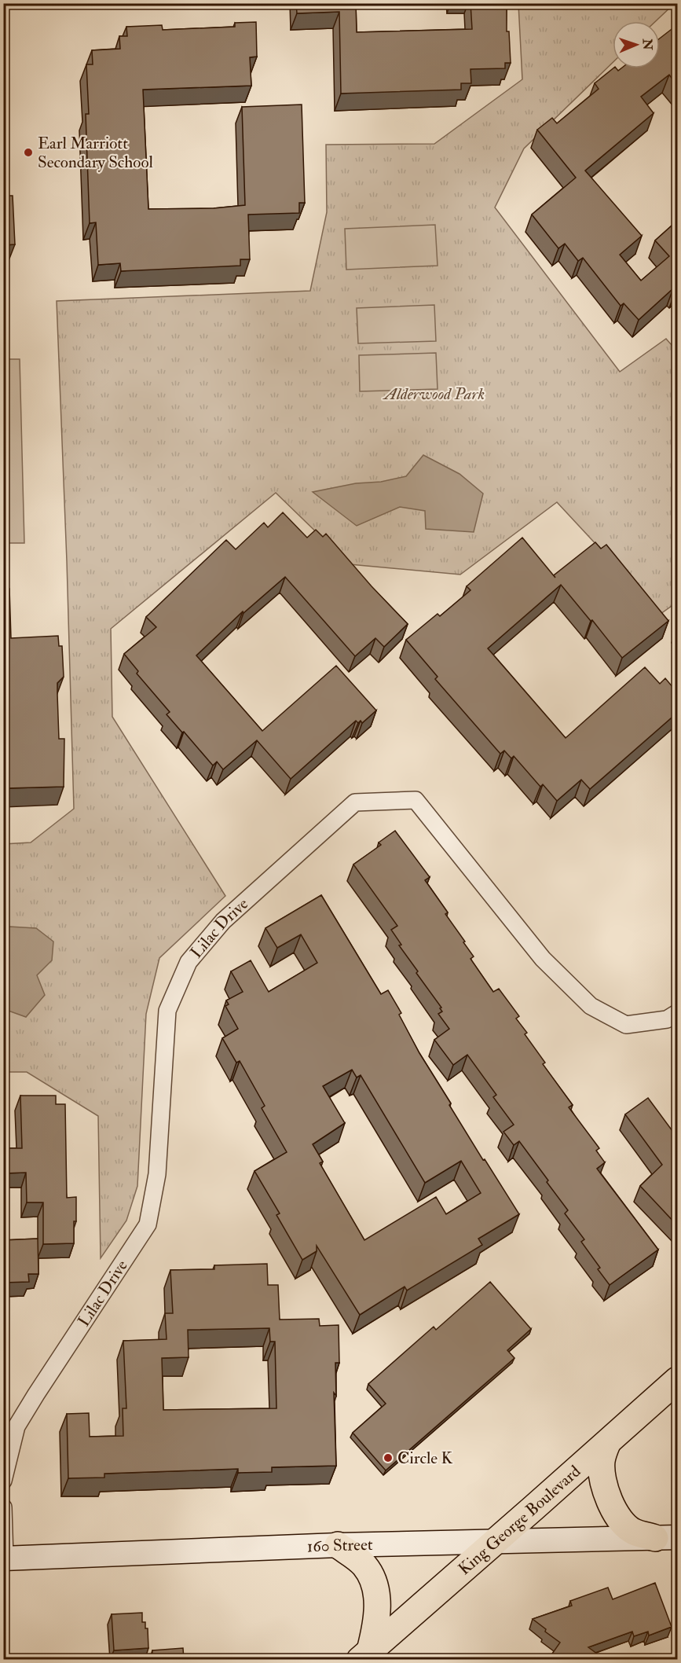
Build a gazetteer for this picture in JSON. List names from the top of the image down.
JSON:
{
  "streets": {
    "main road": ["King George Boulevard", "160 Street"],
    "street": ["Lilac Drive"]
  },
  "crossings": [
    ["King George Boulevard", "160 Street"]
  ],
  "parks": ["Alderwood Park"],
  "places": ["Earl Marriott Secondary School", "Circle K"],
  "north": "right"
}
